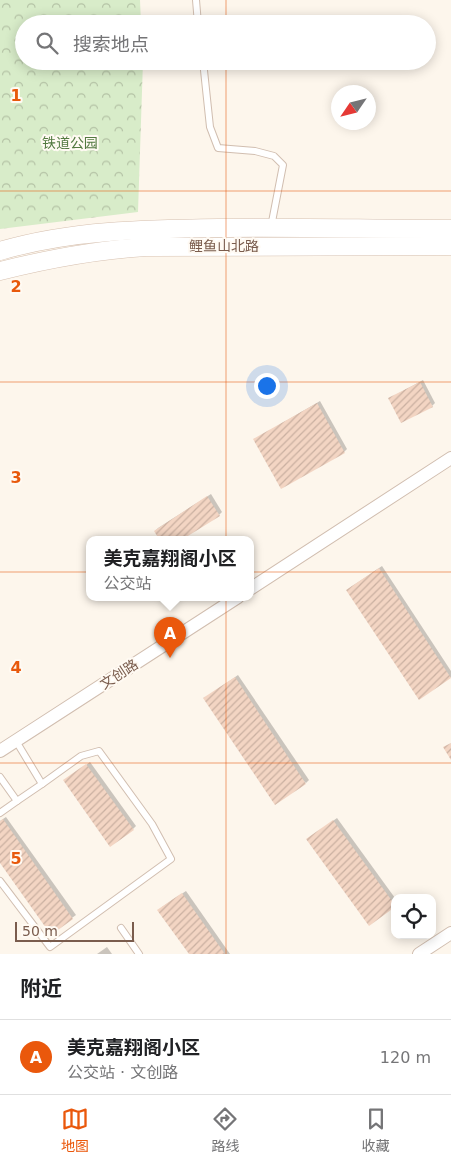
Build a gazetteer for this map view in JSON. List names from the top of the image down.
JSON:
{
  "streets": {
    "main road": ["鲤鱼山北路"],
    "street": ["文创路"]
  },
  "parks": ["铁道公园"],
  "scale_bar": "50 m",
  "north": "bottom left",
  "page": {
    "search": "搜索地点",
    "popup": ["美克嘉翔阁小区", "公交站"],
    "pins": "A",
    "scale": "50 m",
    "heading": "附近",
    "list": [
      {
        "mark": "A",
        "name": "美克嘉翔阁小区",
        "note": "公交站 · 文创路",
        "value": "120 m"
      }
    ],
    "nav": ["地图", "路线", "收藏"]
  },
  "grid": {
    "rows": [
      "1",
      "2",
      "3",
      "4",
      "5"
    ]
  }
}
